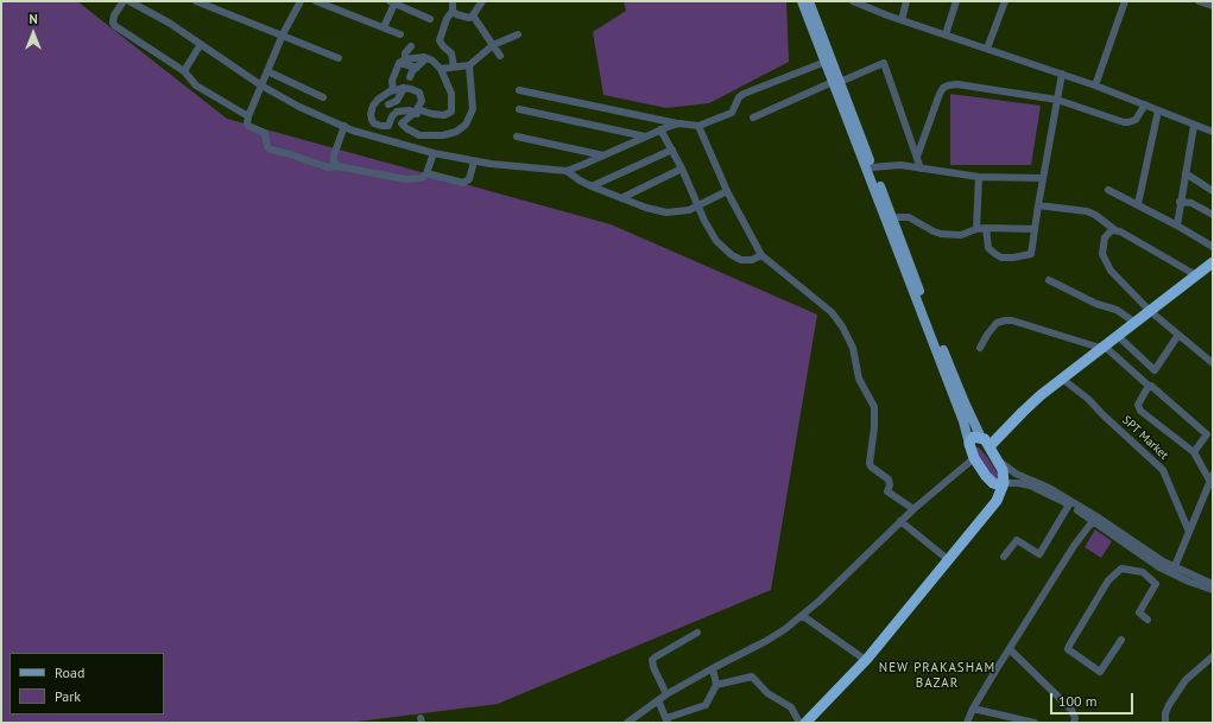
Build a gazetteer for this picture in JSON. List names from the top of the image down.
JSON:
{
  "streets": {
    "street": ["SPT Market"]
  },
  "districts": ["NEW PRAKASHAM BAZAR"],
  "legend": ["Road", "Park"],
  "scale_bar": "100 m",
  "north": "top"
}
